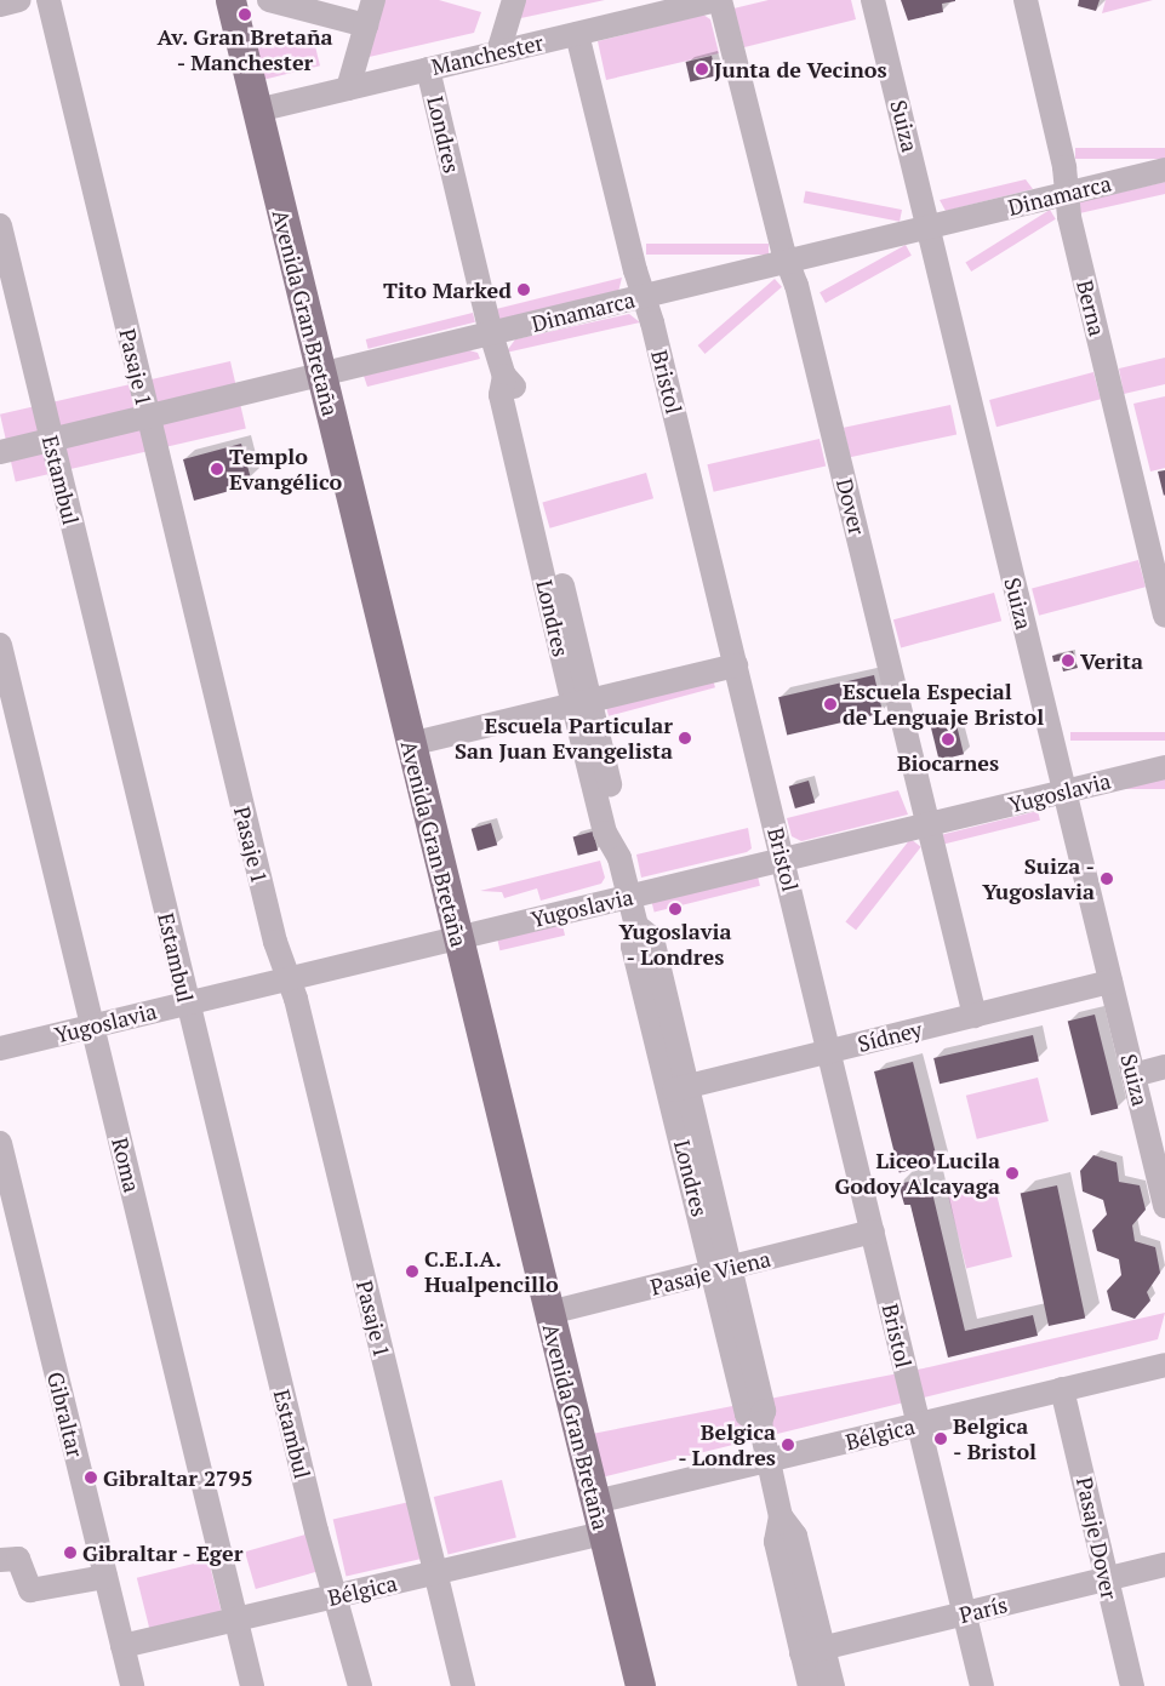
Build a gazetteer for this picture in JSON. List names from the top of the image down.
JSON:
{
  "streets": {
    "main road": ["Avenida Gran Bretaña"],
    "street": [
      "Manchester",
      "Suiza",
      "Londres",
      "Dinamarca",
      "Berna",
      "Pasaje 1",
      "Bristol",
      "Estambul",
      "Dover",
      "Yugoslavia",
      "Sídney",
      "Roma",
      "Pasaje Viena",
      "Gibraltar",
      "Bélgica",
      "Pasaje Dover",
      "París"
    ]
  },
  "crossings": [
    ["Manchester", "Londres"],
    ["Manchester", "Avenida Gran Bretaña"],
    ["Manchester", "Bristol"],
    ["Manchester", "Dover"],
    ["Suiza", "Dinamarca"],
    ["Suiza", "Yugoslavia"],
    ["Suiza", "Sídney"],
    ["Londres", "Dinamarca"],
    ["Londres", "Yugoslavia"],
    ["Londres", "Sídney"],
    ["Londres", "Pasaje Viena"],
    ["Londres", "Bélgica"],
    ["Londres", "París"],
    ["Dinamarca", "Berna"],
    ["Dinamarca", "Avenida Gran Bretaña"],
    ["Dinamarca", "Pasaje 1"],
    ["Dinamarca", "Bristol"],
    ["Dinamarca", "Estambul"],
    ["Dinamarca", "Dover"],
    ["Avenida Gran Bretaña", "Yugoslavia"],
    ["Avenida Gran Bretaña", "Pasaje Viena"],
    ["Avenida Gran Bretaña", "Bélgica"],
    ["Pasaje 1", "Yugoslavia"],
    ["Pasaje 1", "Bélgica"],
    ["Bristol", "Yugoslavia"],
    ["Bristol", "Sídney"],
    ["Bristol", "Pasaje Viena"],
    ["Bristol", "Bélgica"],
    ["Bristol", "París"],
    ["Estambul", "Yugoslavia"],
    ["Estambul", "Bélgica"],
    ["Dover", "Yugoslavia"],
    ["Dover", "Sídney"],
    ["Yugoslavia", "Roma"],
    ["Roma", "Bélgica"],
    ["Gibraltar", "Bélgica"],
    ["Bélgica", "Pasaje Dover"],
    ["Pasaje Dover", "París"]
  ],
  "places": [
    "Av. Gran Bretaña - Manchester",
    "Junta de Vecinos",
    "Tito Marked",
    "Templo Evangélico",
    "Verita",
    "Escuela Especial de Lenguaje Bristol",
    "Escuela Particular San Juan Evangelista",
    "Biocarnes",
    "Suiza - Yugoslavia",
    "Yugoslavia - Londres",
    "Liceo Lucila Godoy Alcayaga",
    "C.E.I.A. Hualpencillo",
    "Belgica - Bristol",
    "Belgica - Londres",
    "Gibraltar 2795",
    "Gibraltar - Eger"
  ]
}
